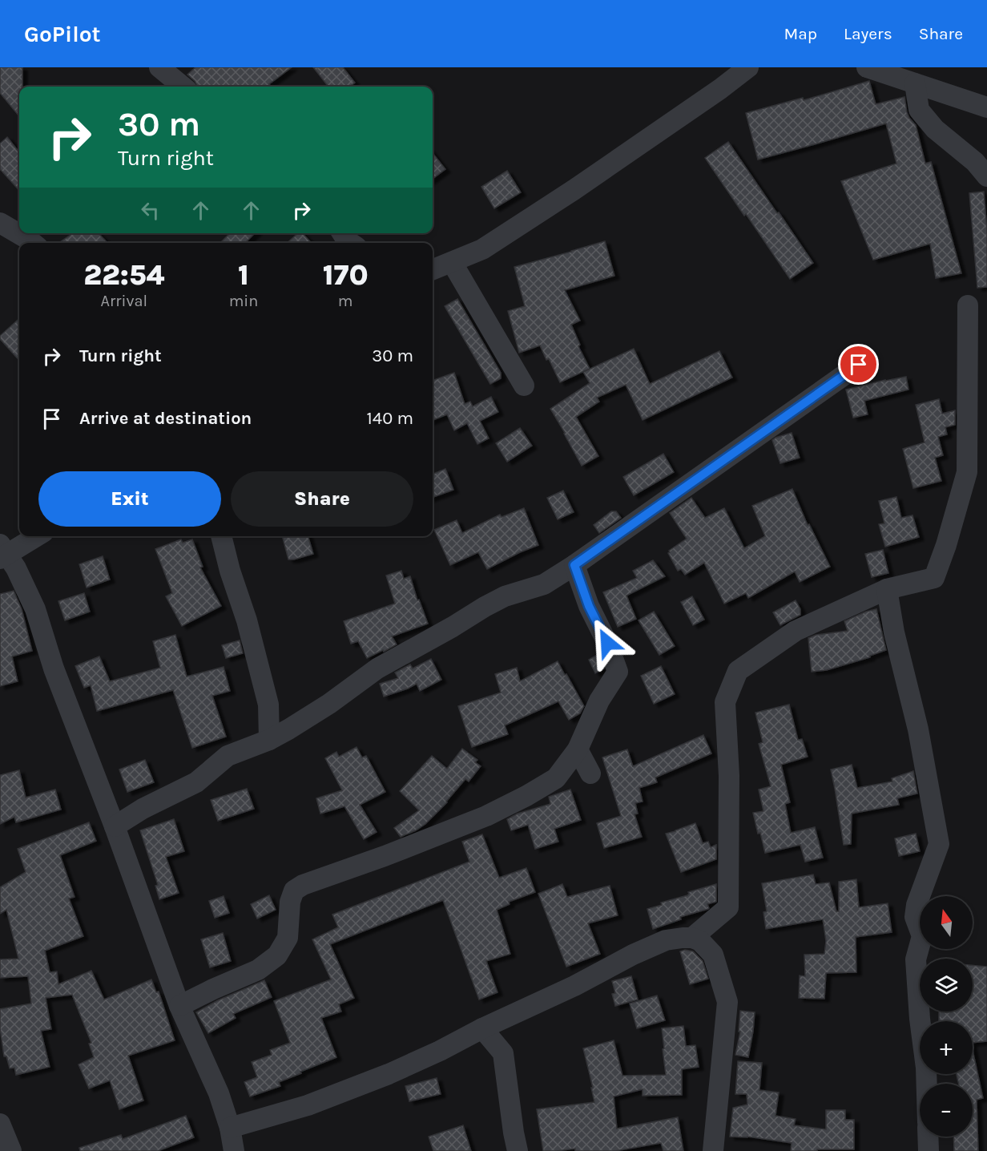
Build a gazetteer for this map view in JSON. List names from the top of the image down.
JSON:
{
  "north": "top",
  "page": {
    "header": "GoPilot",
    "nav": ["Map", "Layers", "Share"],
    "turn": ["30 m", "Turn right"],
    "eta": [
      "22:54",
      "Arrival",
      "1",
      "min",
      "170",
      "m"
    ],
    "list": [
      {
        "name": "Turn right",
        "value": "30 m"
      },
      {
        "name": "Arrive at destination",
        "value": "140 m"
      }
    ],
    "buttons": ["Exit", "Share"],
    "map_buttons": ["+", "−"]
  }
}
